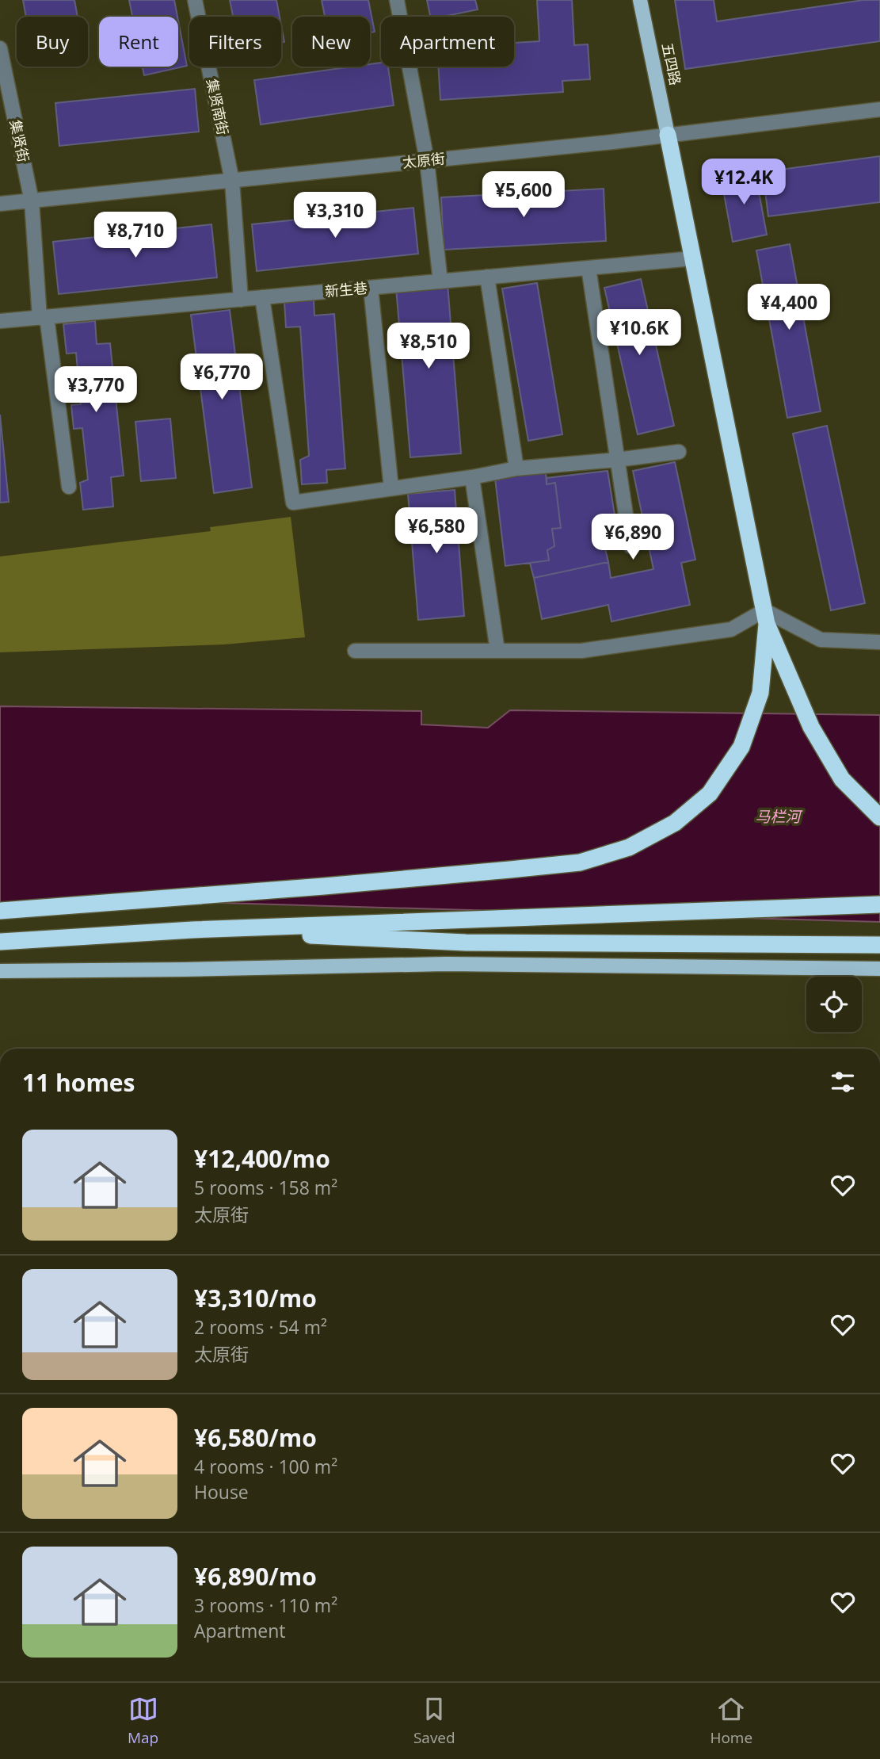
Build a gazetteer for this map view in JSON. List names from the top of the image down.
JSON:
{
  "streets": {
    "main road": ["五四路"],
    "street": [
      "集贤南街",
      "集贤街",
      "太原街",
      "新生巷"
    ]
  },
  "crossings": [
    ["五四路", "太原街"],
    ["集贤南街", "太原街"],
    ["集贤南街", "新生巷"],
    ["集贤街", "太原街"],
    ["集贤街", "新生巷"]
  ],
  "water": ["马栏河"],
  "page": {
    "chip": [
      "Buy",
      "Rent",
      "Filters",
      "New",
      "Apartment"
    ],
    "price": [
      "¥12.4K",
      "¥5,600",
      "¥3,310",
      "¥8,710",
      "¥4,400",
      "¥10.6K",
      "¥8,510",
      "¥6,770",
      "¥3,770",
      "¥6,580",
      "¥6,890"
    ],
    "heading": "11 homes",
    "list": [
      {
        "name": "¥12,400/mo",
        "note": "5 rooms · 158 m² · 太原街"
      },
      {
        "name": "¥3,310/mo",
        "note": "2 rooms · 54 m² · 太原街"
      },
      {
        "name": "¥6,580/mo",
        "note": "4 rooms · 100 m² · House"
      },
      {
        "name": "¥6,890/mo",
        "note": "3 rooms · 110 m² · Apartment"
      }
    ],
    "tabs": ["Map", "Saved", "Home"]
  }
}
